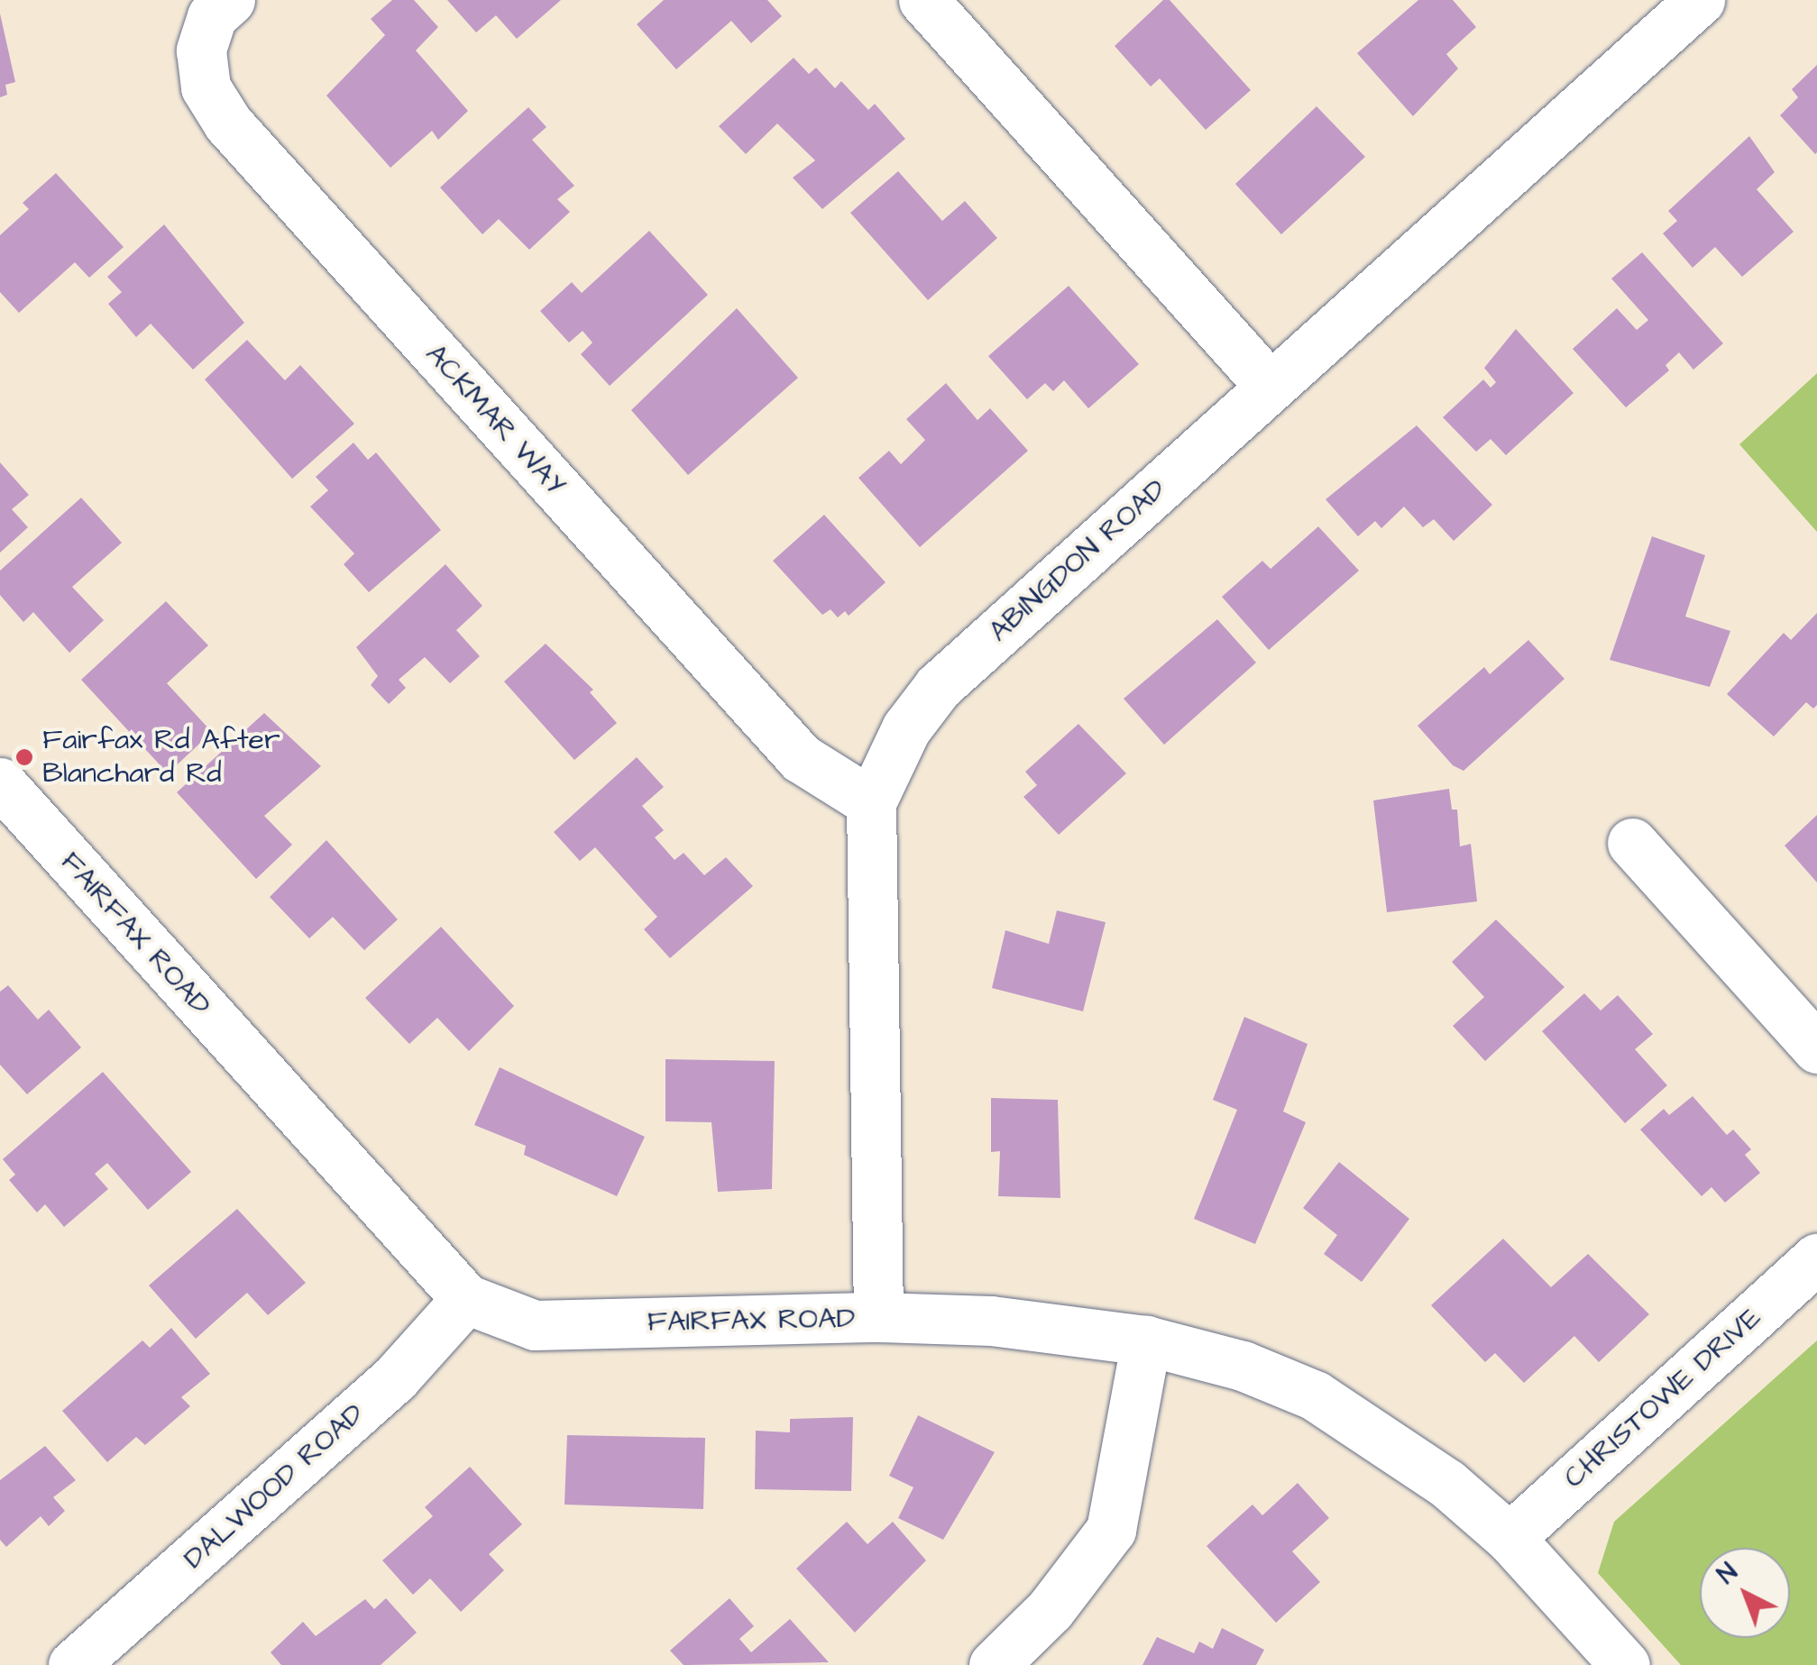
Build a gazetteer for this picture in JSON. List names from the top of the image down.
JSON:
{
  "streets": {
    "street": [
      "ACKMAR WAY",
      "ABINGDON ROAD",
      "FAIRFAX ROAD",
      "CHRISTOWE DRIVE",
      "DALWOOD ROAD"
    ]
  },
  "crossings": [
    ["ACKMAR WAY", "ABINGDON ROAD"],
    ["ABINGDON ROAD", "FAIRFAX ROAD"],
    ["FAIRFAX ROAD", "CHRISTOWE DRIVE"],
    ["FAIRFAX ROAD", "DALWOOD ROAD"]
  ],
  "places": ["Fairfax Rd After Blanchard Rd"],
  "north": "top left"
}
